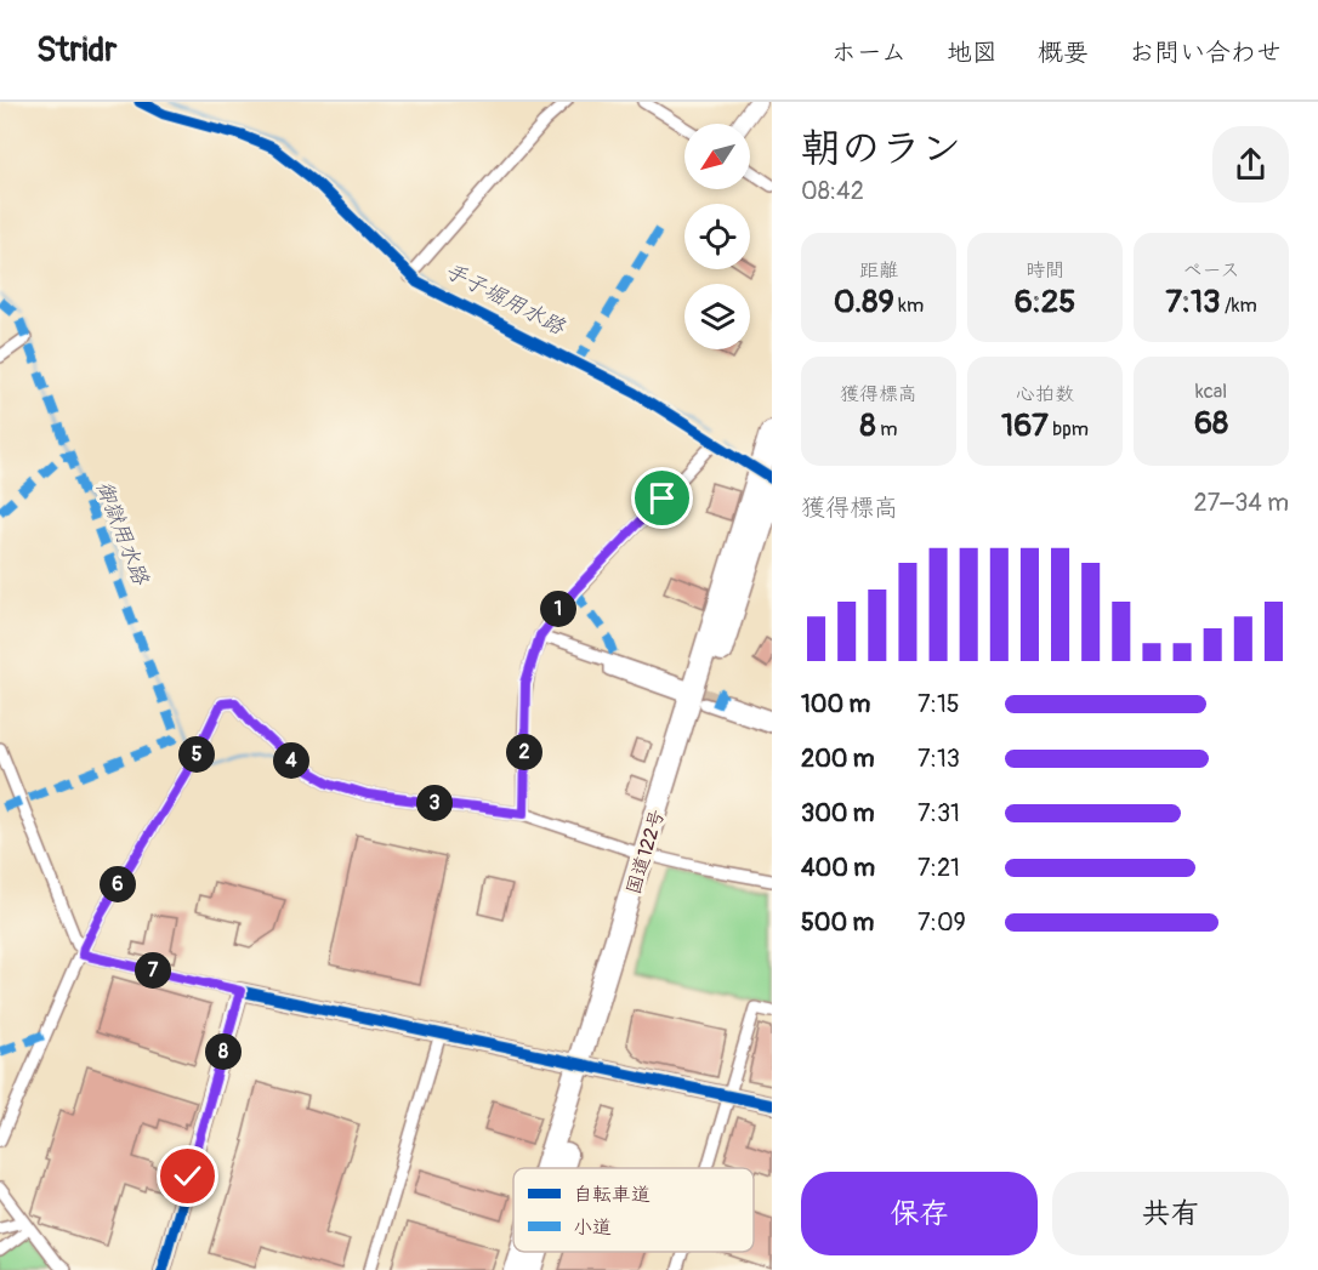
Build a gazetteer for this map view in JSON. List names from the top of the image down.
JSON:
{
  "streets": {
    "highway": ["国道122号"]
  },
  "water": ["手子堀用水路", "御獄用水路"],
  "legend": ["自転車道", "小道"],
  "north": "bottom left",
  "page": {
    "header": "Stridr",
    "nav": [
      "ホーム",
      "地図",
      "概要",
      "お問い合わせ"
    ],
    "heading": ["朝のラン", "08:42"],
    "stats": [
      ["距離", "0.89 km"],
      ["時間", "6:25"],
      ["ペース", "7:13 /km"],
      ["獲得標高", "8 m"],
      ["心拍数", "167 bpm"],
      ["kcal", "68"]
    ],
    "chart": ["獲得標高", "27–34 m"],
    "pins": [
      "1",
      "2",
      "5",
      "4",
      "3",
      "6",
      "7",
      "8"
    ],
    "list": [
      {
        "name": "100 m",
        "note": "7:15"
      },
      {
        "name": "200 m",
        "note": "7:13"
      },
      {
        "name": "300 m",
        "note": "7:31"
      },
      {
        "name": "400 m",
        "note": "7:21"
      },
      {
        "name": "500 m",
        "note": "7:09"
      }
    ],
    "buttons": ["保存", "共有"]
  }
}
